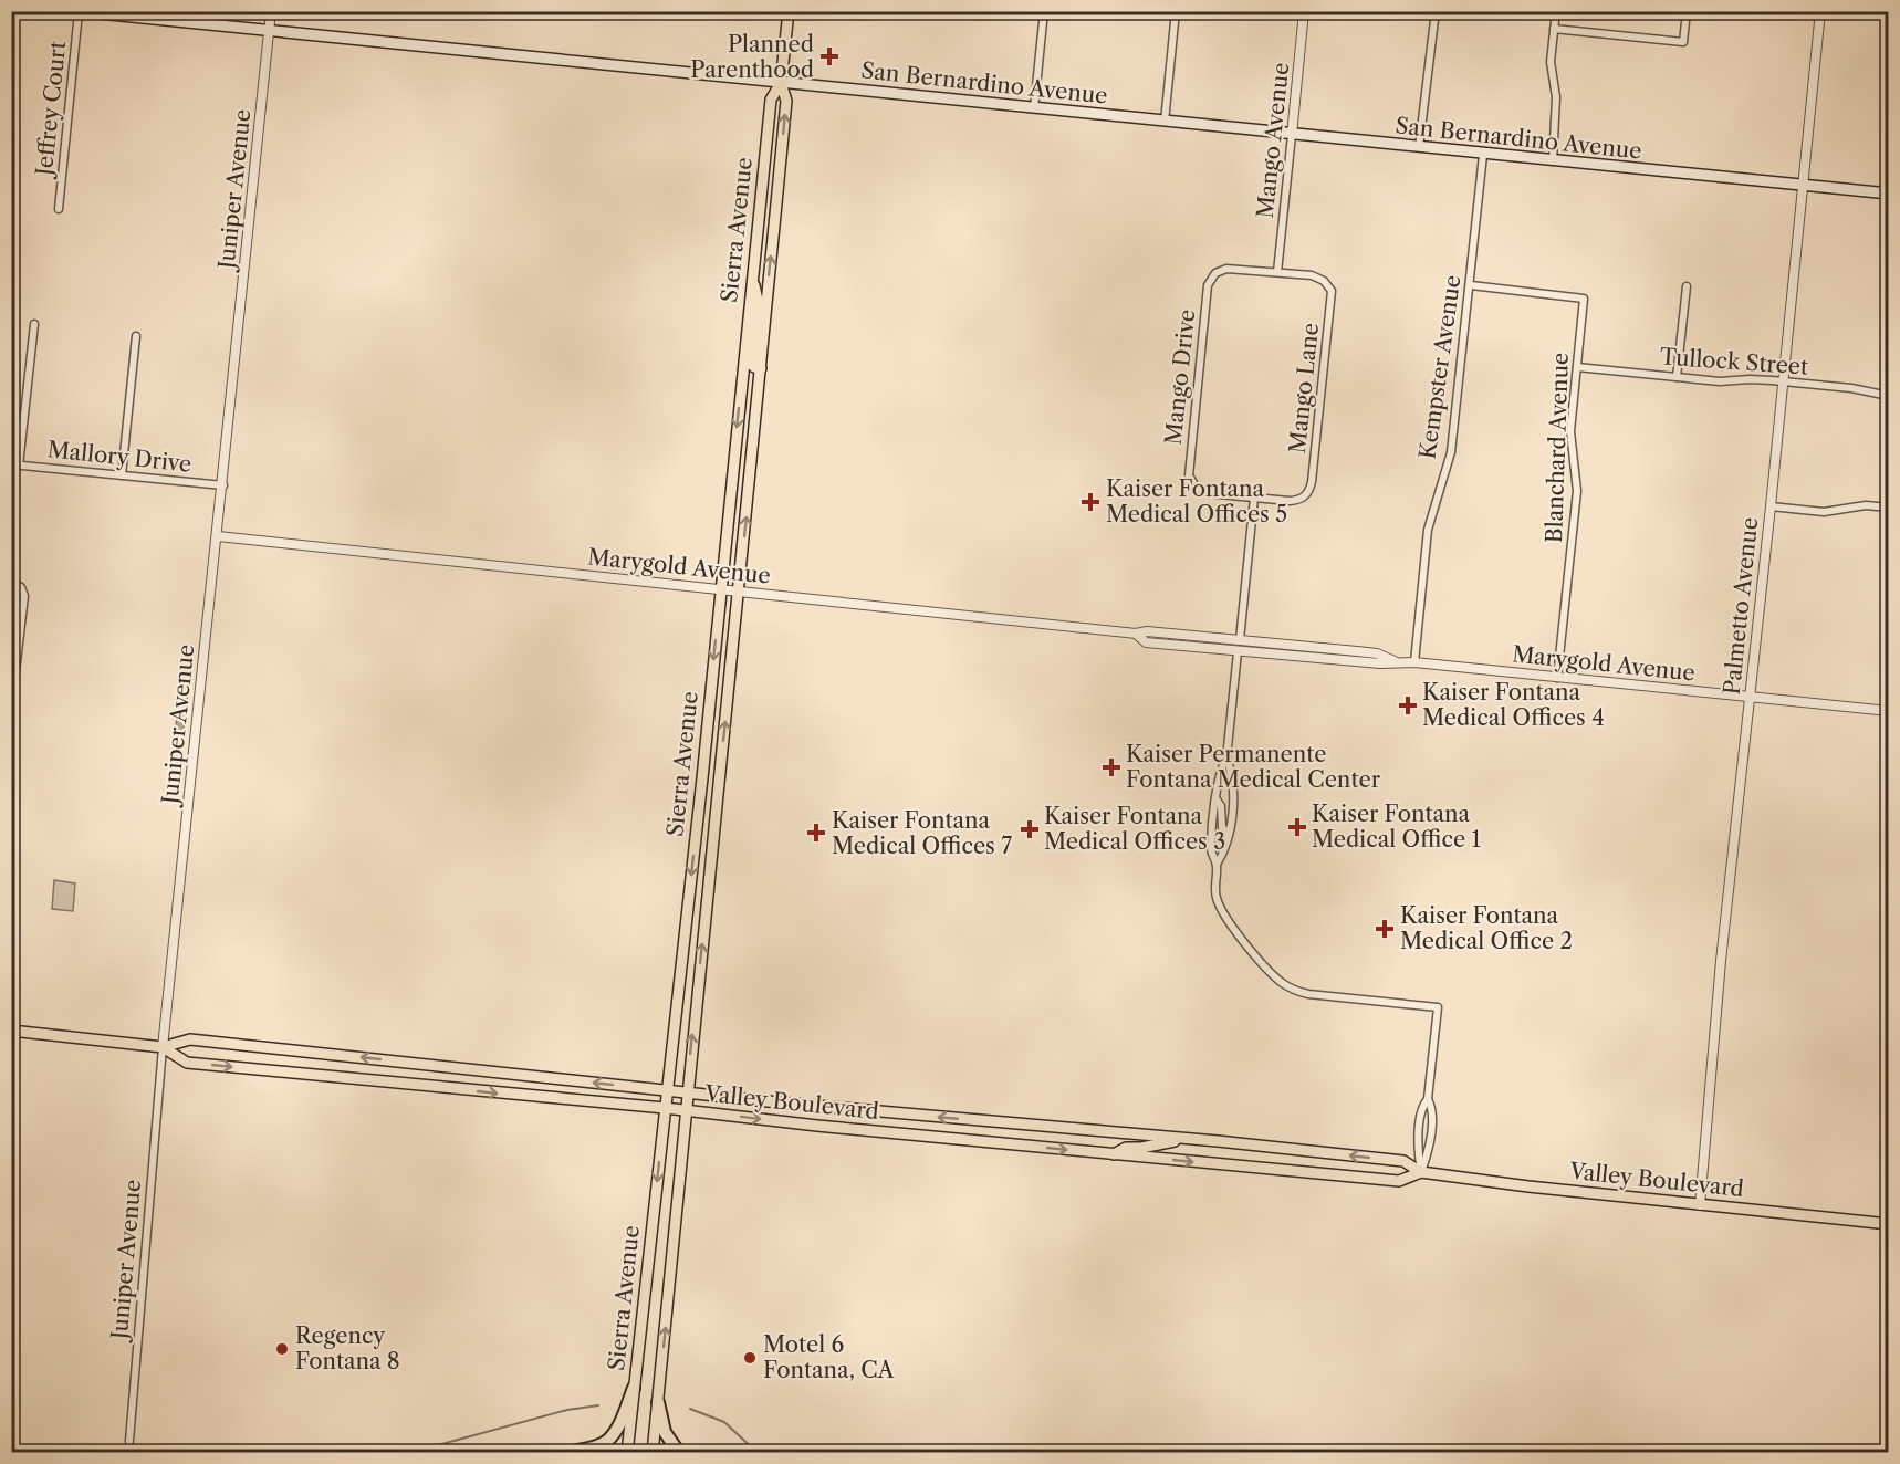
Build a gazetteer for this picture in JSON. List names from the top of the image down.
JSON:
{
  "streets": {
    "main road": ["San Bernardino Avenue", "Sierra Avenue", "Valley Boulevard"],
    "street": [
      "Jeffrey Court",
      "Mango Avenue",
      "Juniper Avenue",
      "Tullock Street",
      "Kempster Avenue",
      "Mango Drive",
      "Mango Lane",
      "Blanchard Avenue",
      "Mallory Drive",
      "Marygold Avenue",
      "Palmetto Avenue"
    ]
  },
  "crossings": [
    ["San Bernardino Avenue", "Jeffrey Court"],
    ["San Bernardino Avenue", "Mango Avenue"],
    ["San Bernardino Avenue", "Juniper Avenue"],
    ["San Bernardino Avenue", "Sierra Avenue"],
    ["San Bernardino Avenue", "Kempster Avenue"],
    ["San Bernardino Avenue", "Palmetto Avenue"],
    ["Mango Avenue", "Mango Drive"],
    ["Mango Avenue", "Mango Lane"],
    ["Juniper Avenue", "Mallory Drive"],
    ["Juniper Avenue", "Marygold Avenue"],
    ["Juniper Avenue", "Valley Boulevard"],
    ["Sierra Avenue", "Marygold Avenue"],
    ["Sierra Avenue", "Valley Boulevard"],
    ["Tullock Street", "Blanchard Avenue"],
    ["Tullock Street", "Palmetto Avenue"],
    ["Kempster Avenue", "Blanchard Avenue"],
    ["Kempster Avenue", "Marygold Avenue"],
    ["Mango Drive", "Mango Lane"],
    ["Blanchard Avenue", "Marygold Avenue"],
    ["Marygold Avenue", "Palmetto Avenue"],
    ["Palmetto Avenue", "Valley Boulevard"]
  ],
  "places": {
    "health": [
      "Planned Parenthood",
      "Kaiser Fontana Medical Offices 5",
      "Kaiser Fontana Medical Offices 4",
      "Kaiser Permanente Fontana Medical Center",
      "Kaiser Fontana Medical Office 1",
      "Kaiser Fontana Medical Offices 3",
      "Kaiser Fontana Medical Offices 7",
      "Kaiser Fontana Medical Office 2"
    ],
    "other": ["Regency Fontana 8", "Motel 6 Fontana, CA"]
  }
}
